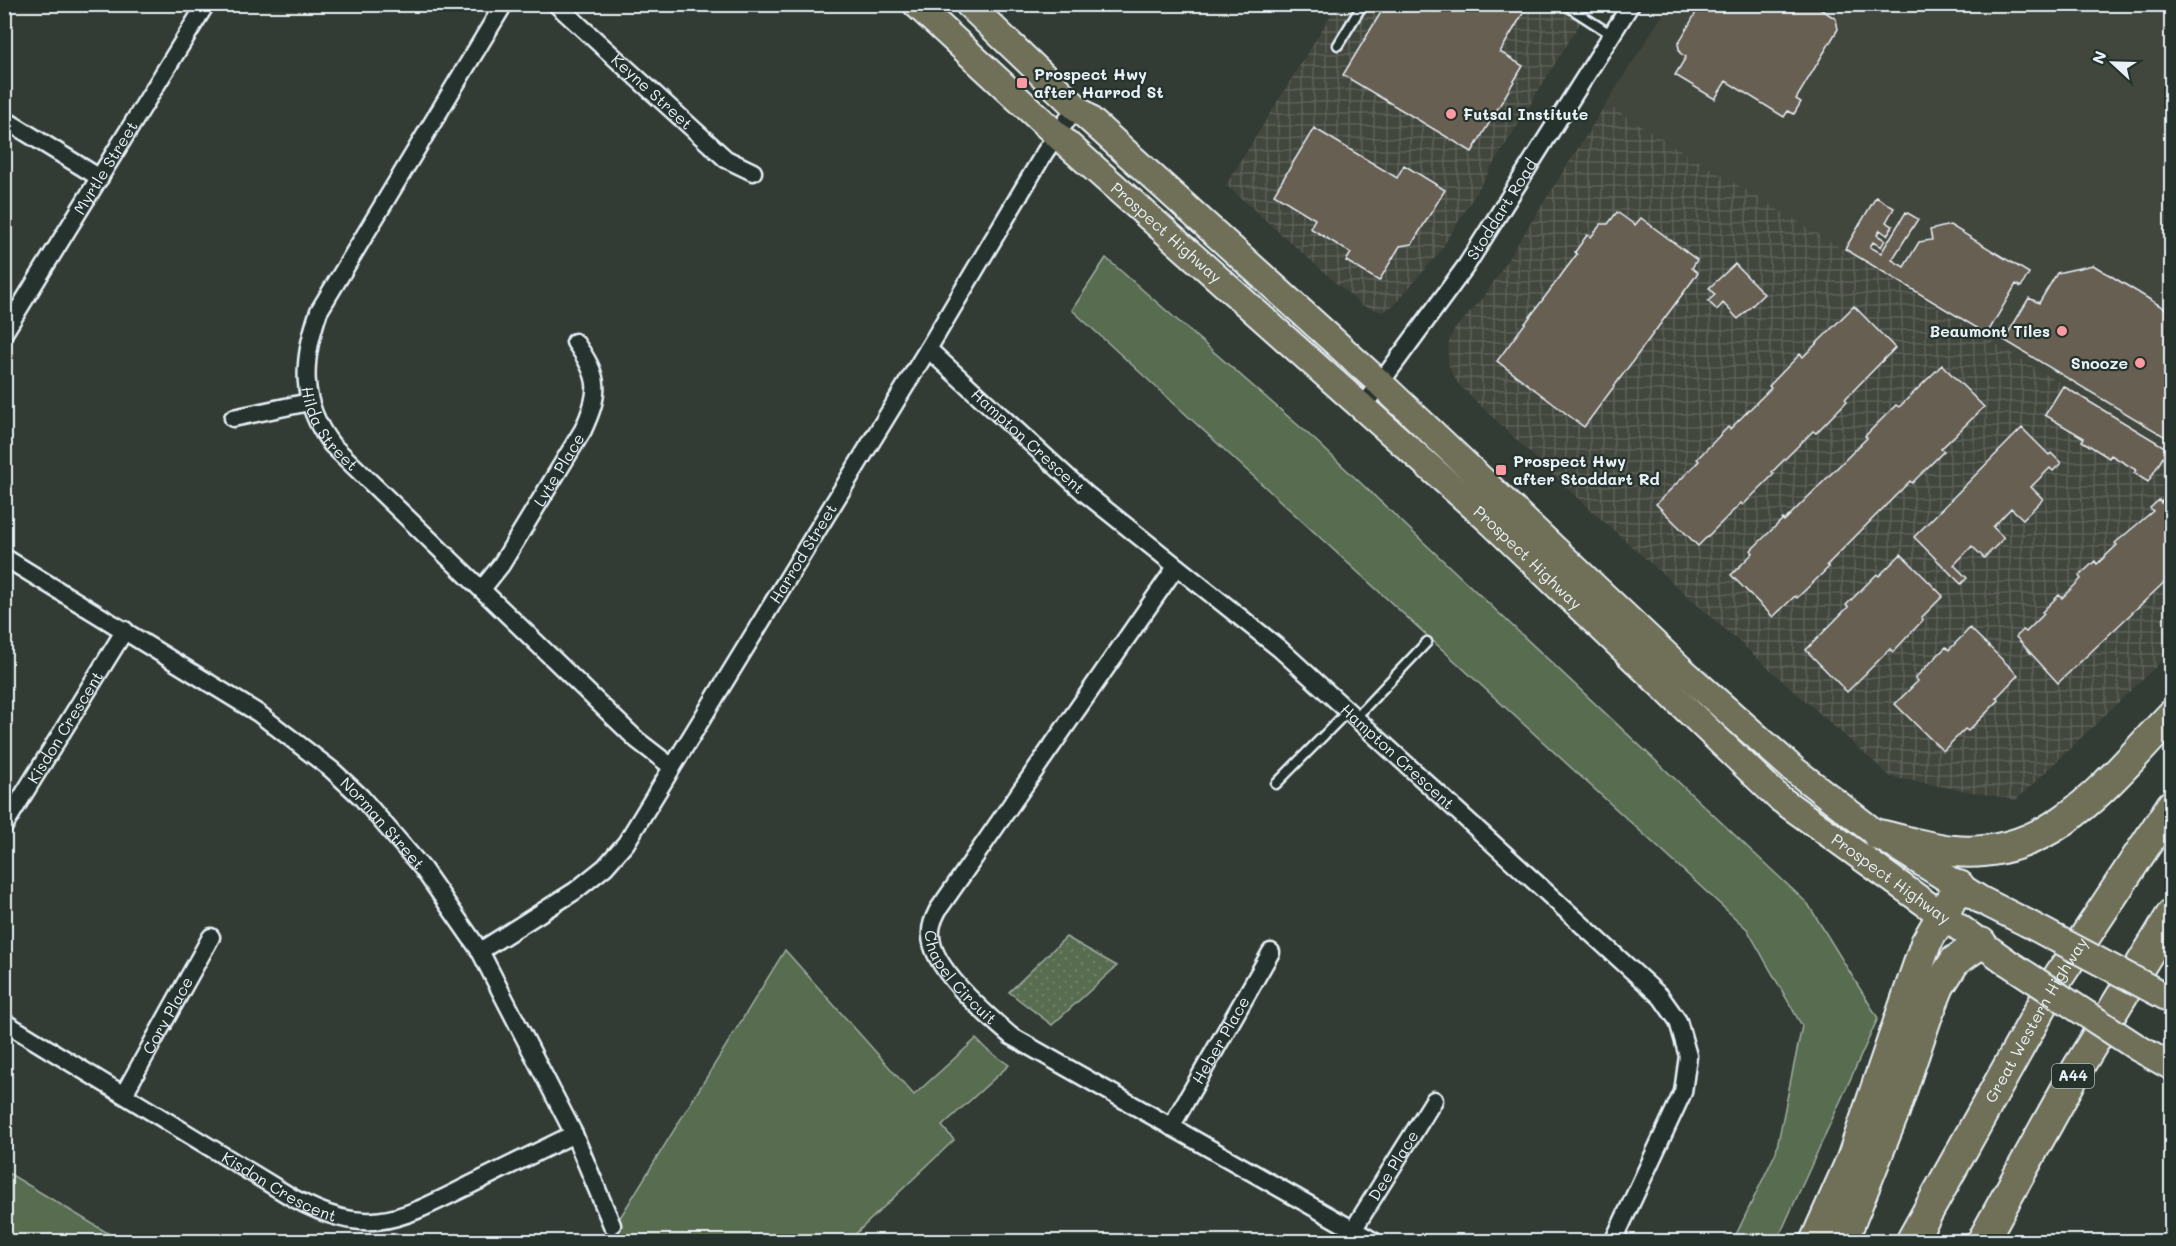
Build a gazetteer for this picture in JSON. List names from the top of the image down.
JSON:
{
  "streets": {
    "highway": ["Great Western Highway", "A44"],
    "main road": ["Prospect Highway"],
    "street": [
      "Keyne Street",
      "Myrtle Street",
      "Stoddart Road",
      "Hilda Street",
      "Hampton Crescent",
      "Lyte Place",
      "Harrod Street",
      "Kisdon Crescent",
      "Norman Street",
      "Chapel Circuit",
      "Cory Place",
      "Heber Place",
      "Dee Place"
    ]
  },
  "crossings": [
    ["Stoddart Road", "Prospect Highway"],
    ["Prospect Highway", "Harrod Street"],
    ["Hilda Street", "Lyte Place"],
    ["Hilda Street", "Harrod Street"],
    ["Hampton Crescent", "Harrod Street"],
    ["Hampton Crescent", "Chapel Circuit"],
    ["Harrod Street", "Norman Street"],
    ["Kisdon Crescent", "Norman Street"],
    ["Kisdon Crescent", "Cory Place"],
    ["Chapel Circuit", "Heber Place"],
    ["Chapel Circuit", "Dee Place"]
  ],
  "places": {
    "transit": ["Prospect Hwy after Harrod St", "Prospect Hwy after Stoddart Rd"],
    "other": ["Futsal Institute", "Beaumont Tiles", "Snooze"]
  },
  "north": "left"
}
